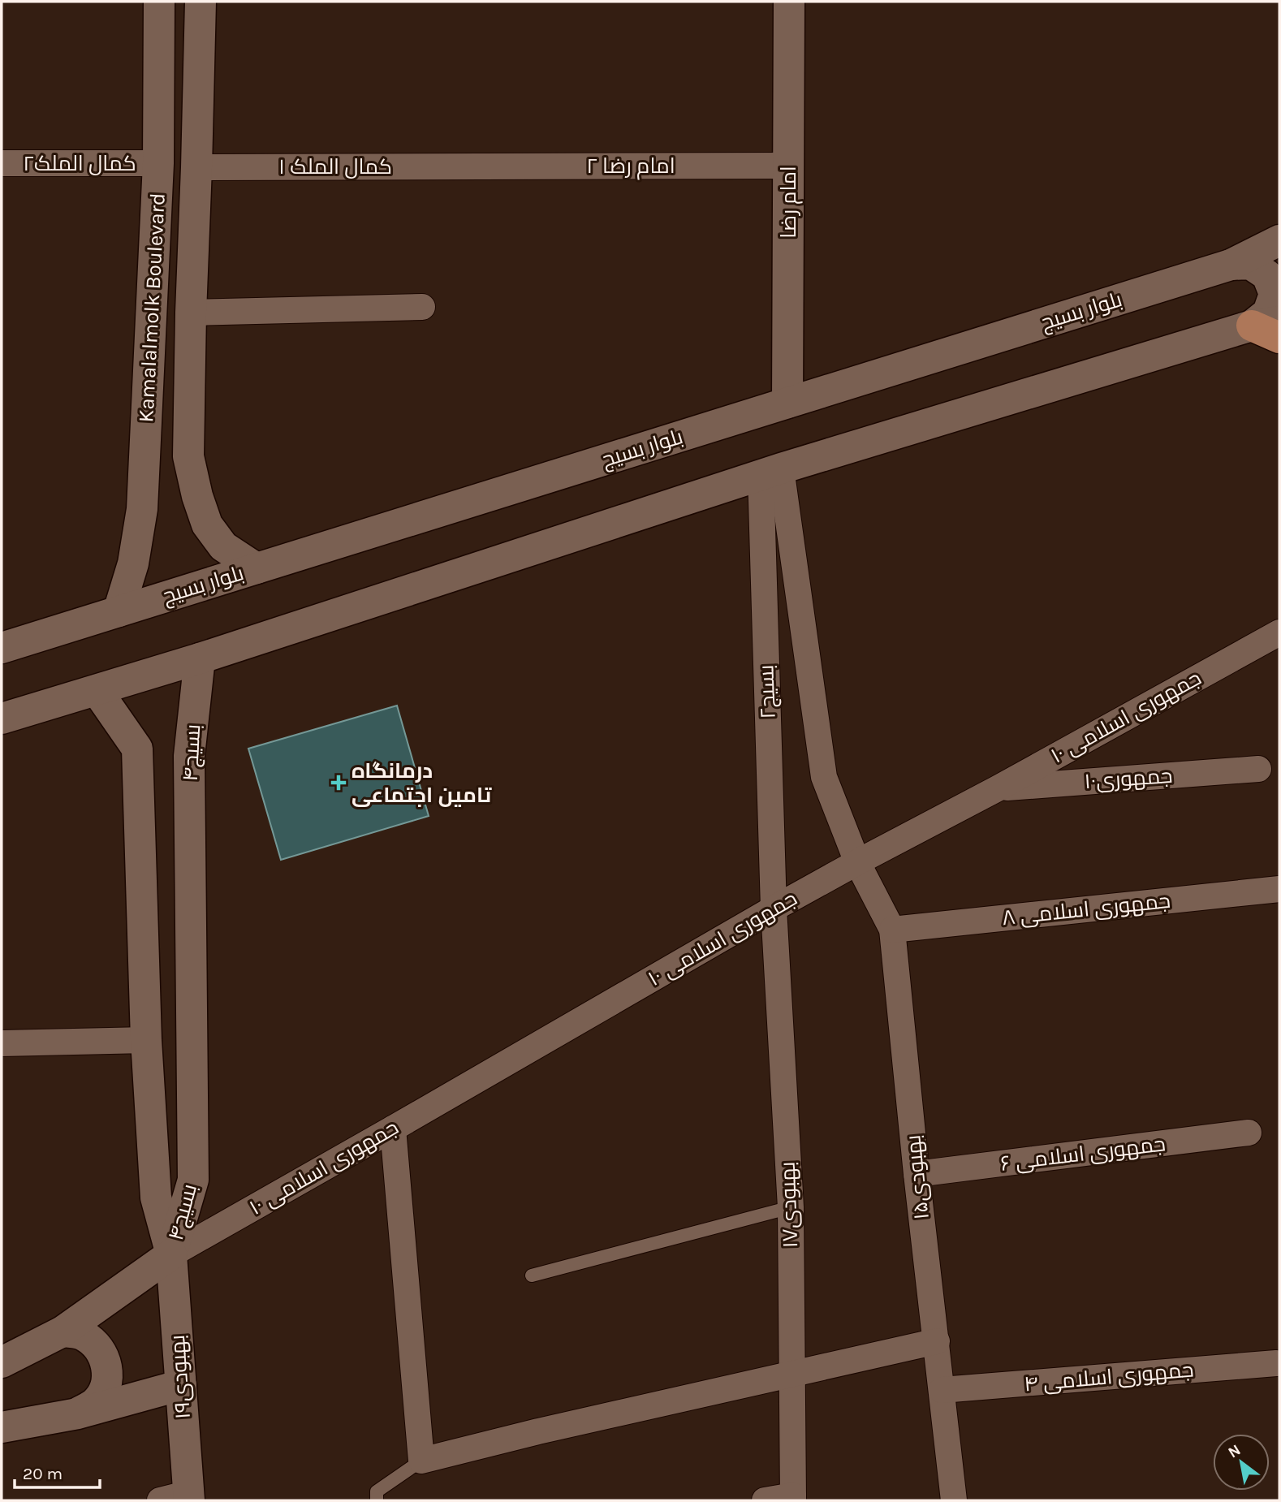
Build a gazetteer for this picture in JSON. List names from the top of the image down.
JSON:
{
  "streets": {
    "street": [
      "کمال الملک۲",
      "امام رضا ۲",
      "کمال الملک ۱",
      "امام رضا",
      "Kamalalmolk Boulevard",
      "بلوار بسیج",
      "بسیج۲",
      "جمهوری اسلامی ۱۰",
      "بسیج۴",
      "جمهوری۱۰",
      "جمهوری اسلامی ۸",
      "جمهوری اسلامی ۶",
      "بهبودی۱۵",
      "بهبودی۱۷",
      "بهبودی۱۹",
      "جمهوری اسلامی ۴"
    ]
  },
  "crossings": [
    ["کمال الملک۲", "Kamalalmolk Boulevard"],
    ["امام رضا ۲", "کمال الملک ۱"],
    ["امام رضا ۲", "امام رضا"],
    ["کمال الملک ۱", "Kamalalmolk Boulevard"],
    ["امام رضا", "بلوار بسیج"],
    ["Kamalalmolk Boulevard", "بلوار بسیج"],
    ["بسیج۲", "جمهوری اسلامی ۱۰"],
    ["بسیج۲", "بهبودی۱۵"],
    ["بسیج۲", "بهبودی۱۷"],
    ["جمهوری اسلامی ۱۰", "بسیج۴"],
    ["جمهوری اسلامی ۱۰", "جمهوری۱۰"],
    ["جمهوری اسلامی ۱۰", "بهبودی۱۵"],
    ["جمهوری اسلامی ۱۰", "بهبودی۱۷"],
    ["جمهوری اسلامی ۱۰", "بهبودی۱۹"],
    ["بسیج۴", "بهبودی۱۹"],
    ["جمهوری اسلامی ۸", "بهبودی۱۵"],
    ["جمهوری اسلامی ۶", "بهبودی۱۵"],
    ["بهبودی۱۵", "جمهوری اسلامی ۴"]
  ],
  "places": {
    "health": ["درمانگاه تامین اجتماعی"]
  },
  "scale_bar": "20 m",
  "north": "top left"
}
